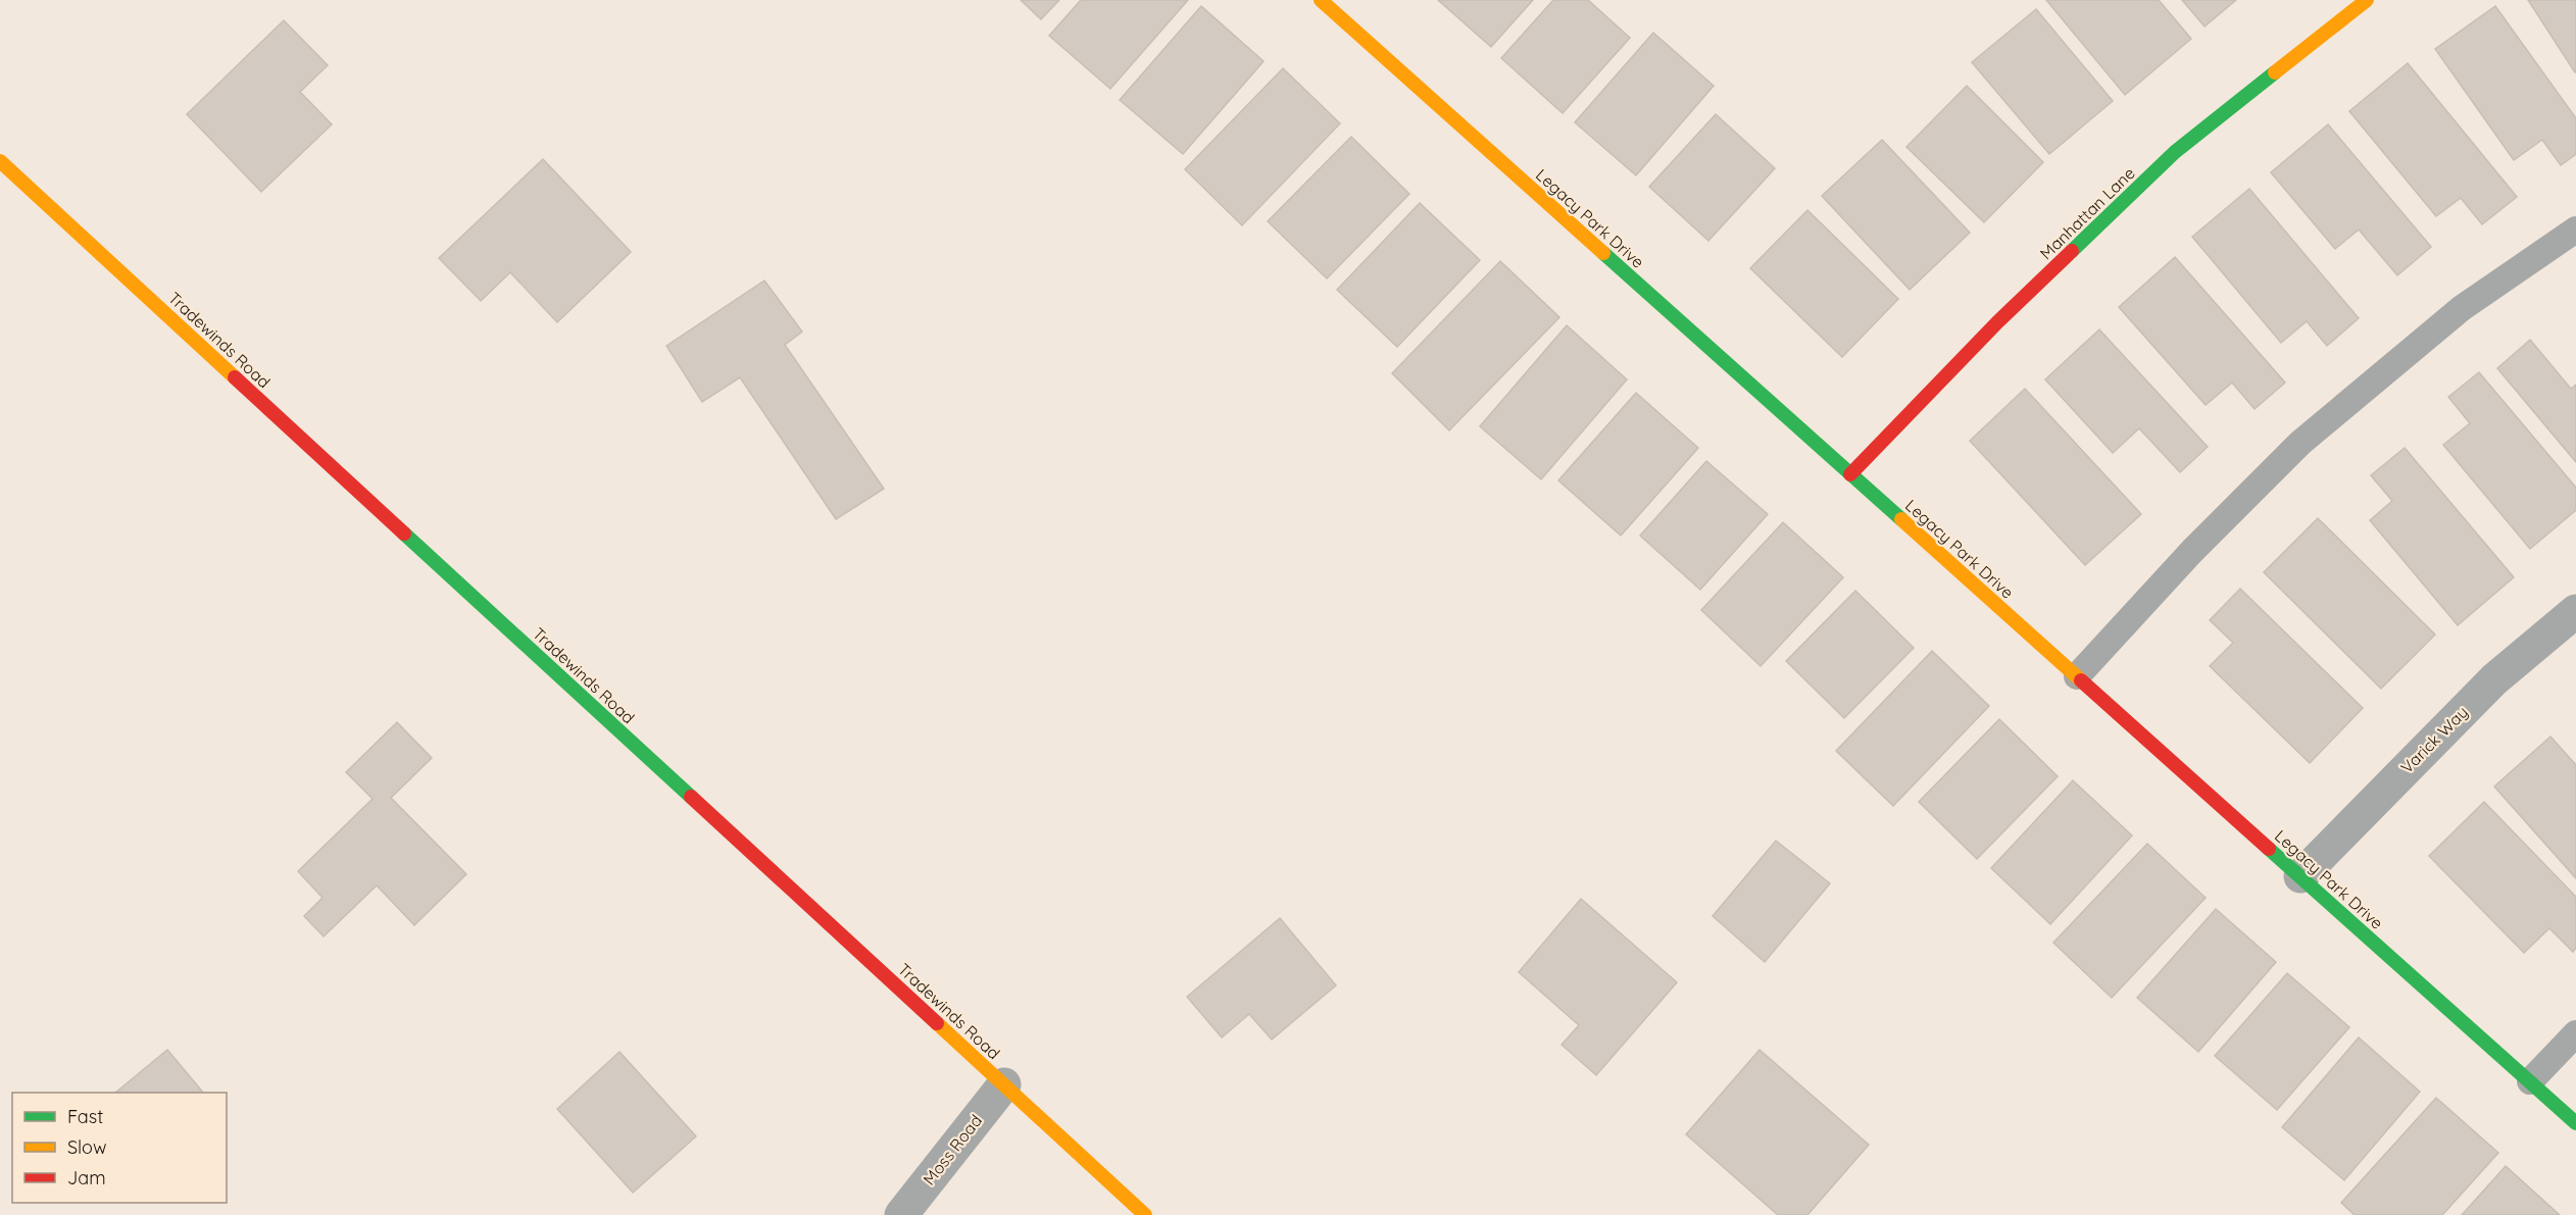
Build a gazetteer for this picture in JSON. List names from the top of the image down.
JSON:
{
  "streets": {
    "street": [
      "Manhattan Lane",
      "Legacy Park Drive",
      "Tradewinds Road",
      "Varick Way",
      "Moss Road"
    ]
  },
  "crossings": [
    ["Manhattan Lane", "Legacy Park Drive"],
    ["Legacy Park Drive", "Varick Way"],
    ["Tradewinds Road", "Moss Road"]
  ],
  "legend": ["Fast", "Slow", "Jam"]
}
